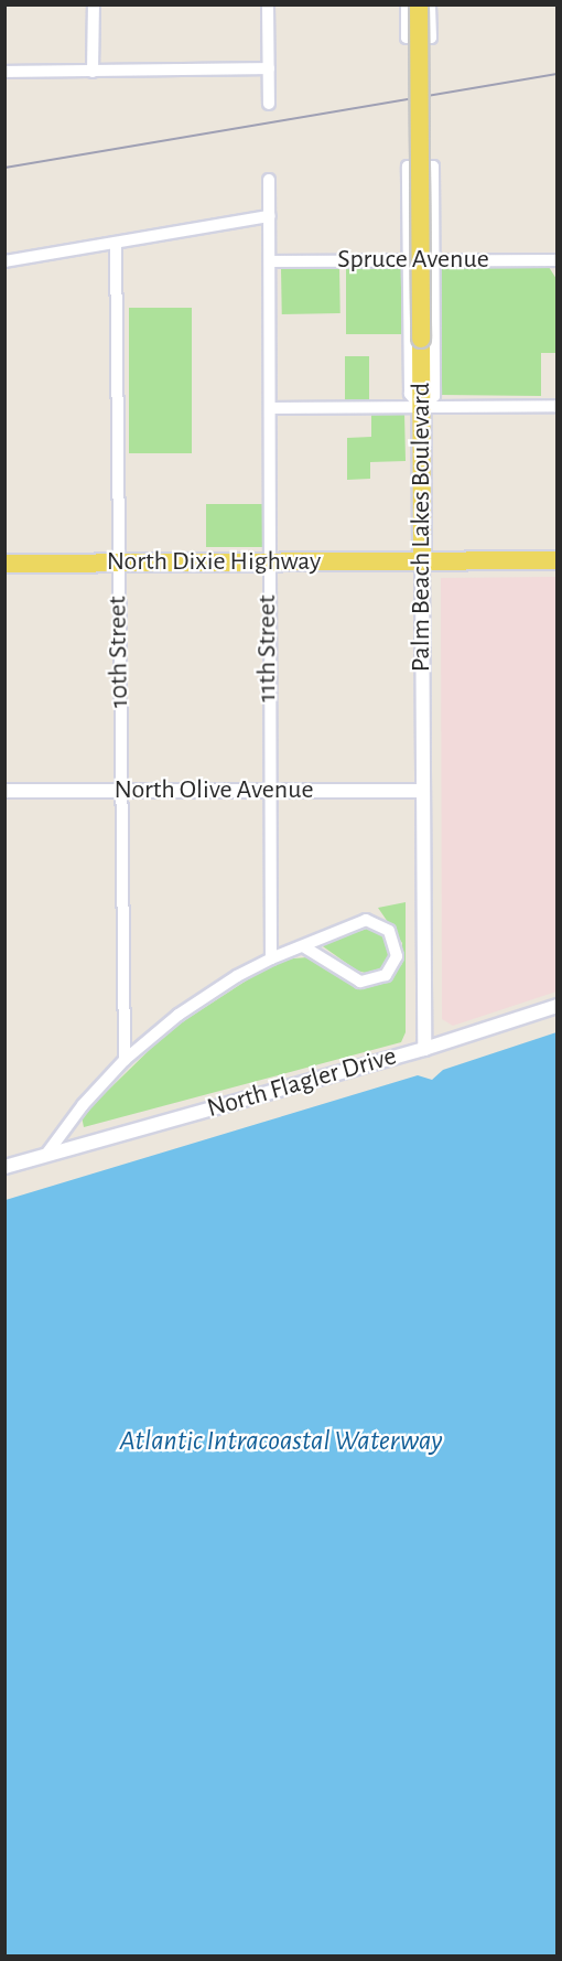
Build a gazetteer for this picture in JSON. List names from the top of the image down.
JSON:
{
  "streets": {
    "main road": ["Palm Beach Lakes Boulevard", "North Dixie Highway"],
    "street": [
      "Spruce Avenue",
      "11th Street",
      "10th Street",
      "North Olive Avenue",
      "North Flagler Drive"
    ]
  },
  "crossings": [
    ["Spruce Avenue", "11th Street"],
    ["Palm Beach Lakes Boulevard", "North Dixie Highway"],
    ["Palm Beach Lakes Boulevard", "North Olive Avenue"],
    ["Palm Beach Lakes Boulevard", "North Flagler Drive"],
    ["North Dixie Highway", "11th Street"],
    ["North Dixie Highway", "10th Street"],
    ["11th Street", "North Olive Avenue"],
    ["10th Street", "North Olive Avenue"]
  ],
  "water": ["Atlantic Intracoastal Waterway"]
}
